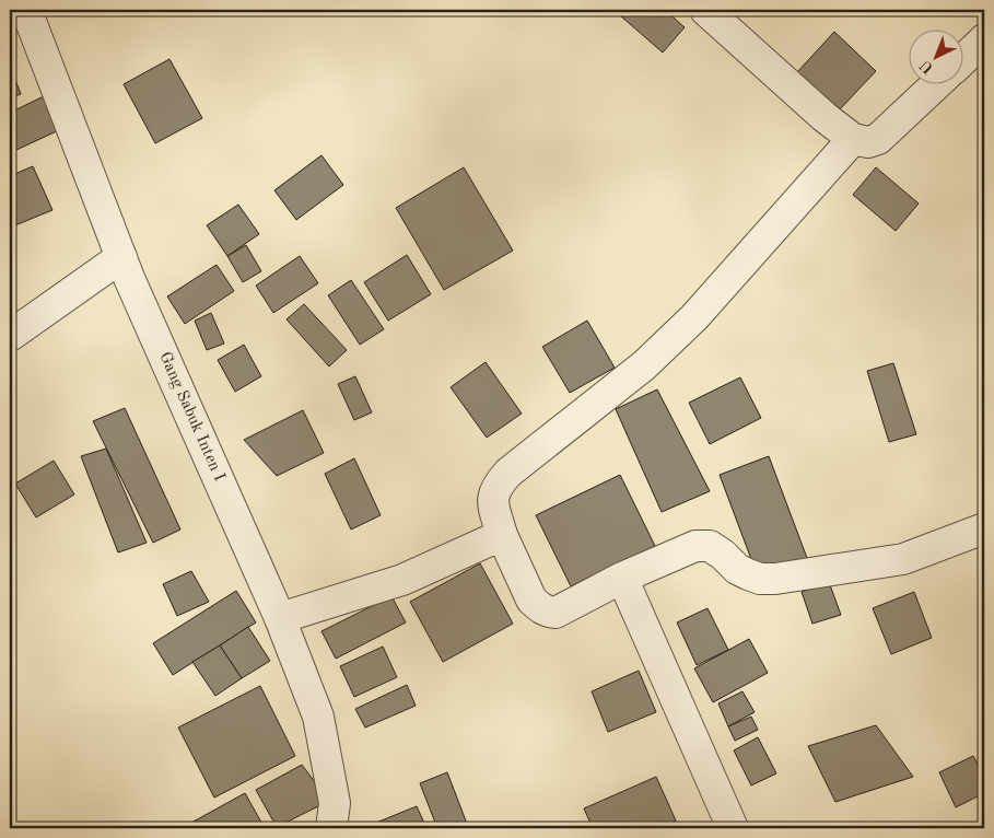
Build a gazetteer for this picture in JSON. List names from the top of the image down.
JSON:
{
  "streets": {
    "street": ["Gang Sabuk Inten I"]
  },
  "north": "bottom left"
}
